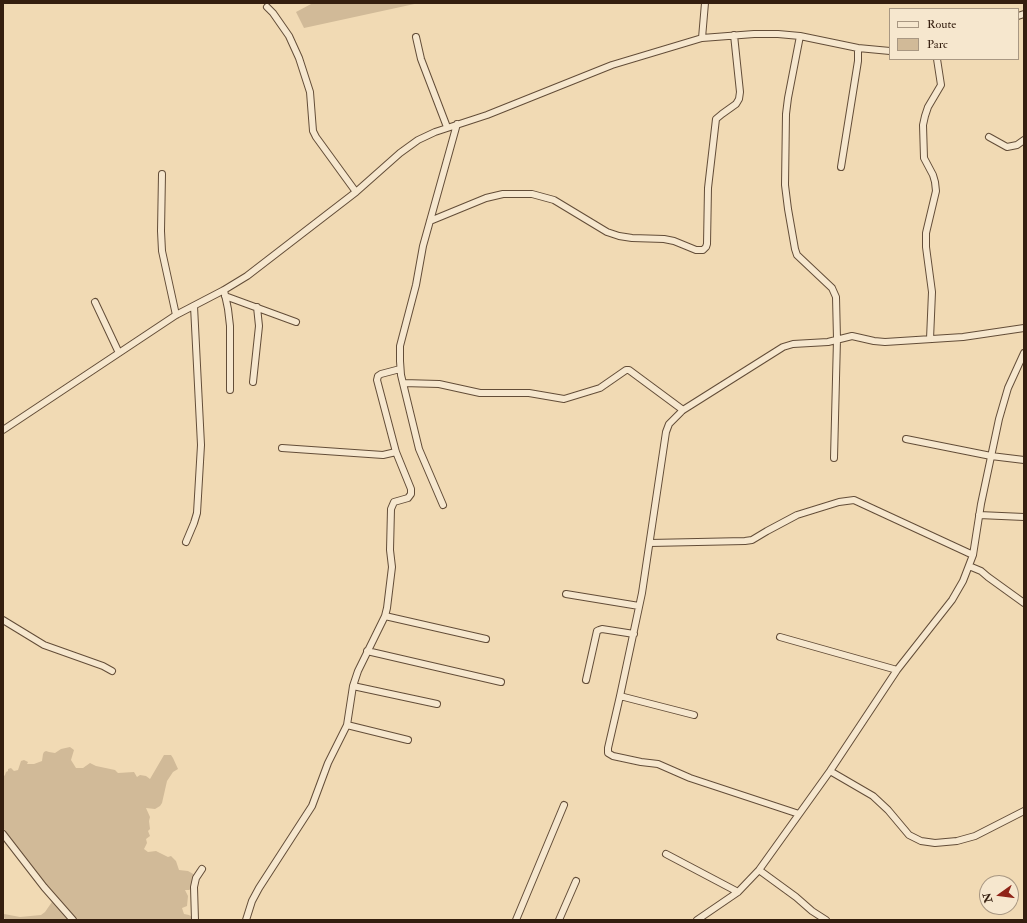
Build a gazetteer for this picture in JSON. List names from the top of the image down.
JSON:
{
  "legend": ["Route", "Parc"],
  "north": "left"
}
